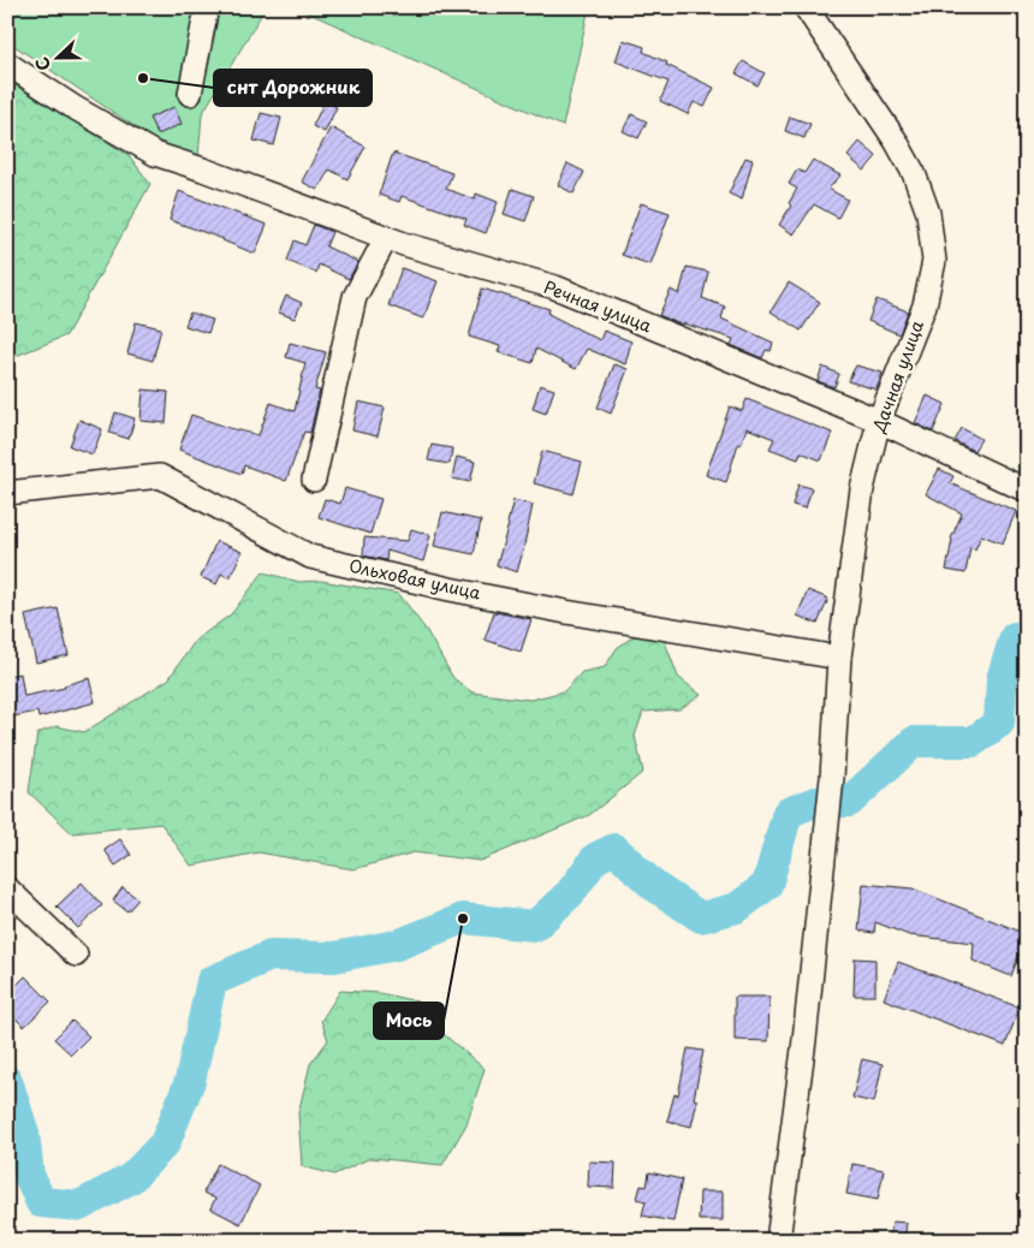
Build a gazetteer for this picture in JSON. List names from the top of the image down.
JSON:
{
  "streets": {
    "street": ["Речная улица", "Дачная улица", "Ольховая улица"]
  },
  "crossings": [
    ["Речная улица", "Дачная улица"],
    ["Дачная улица", "Ольховая улица"]
  ],
  "places": ["снт Дорожник", "Мось"],
  "north": "left"
}
